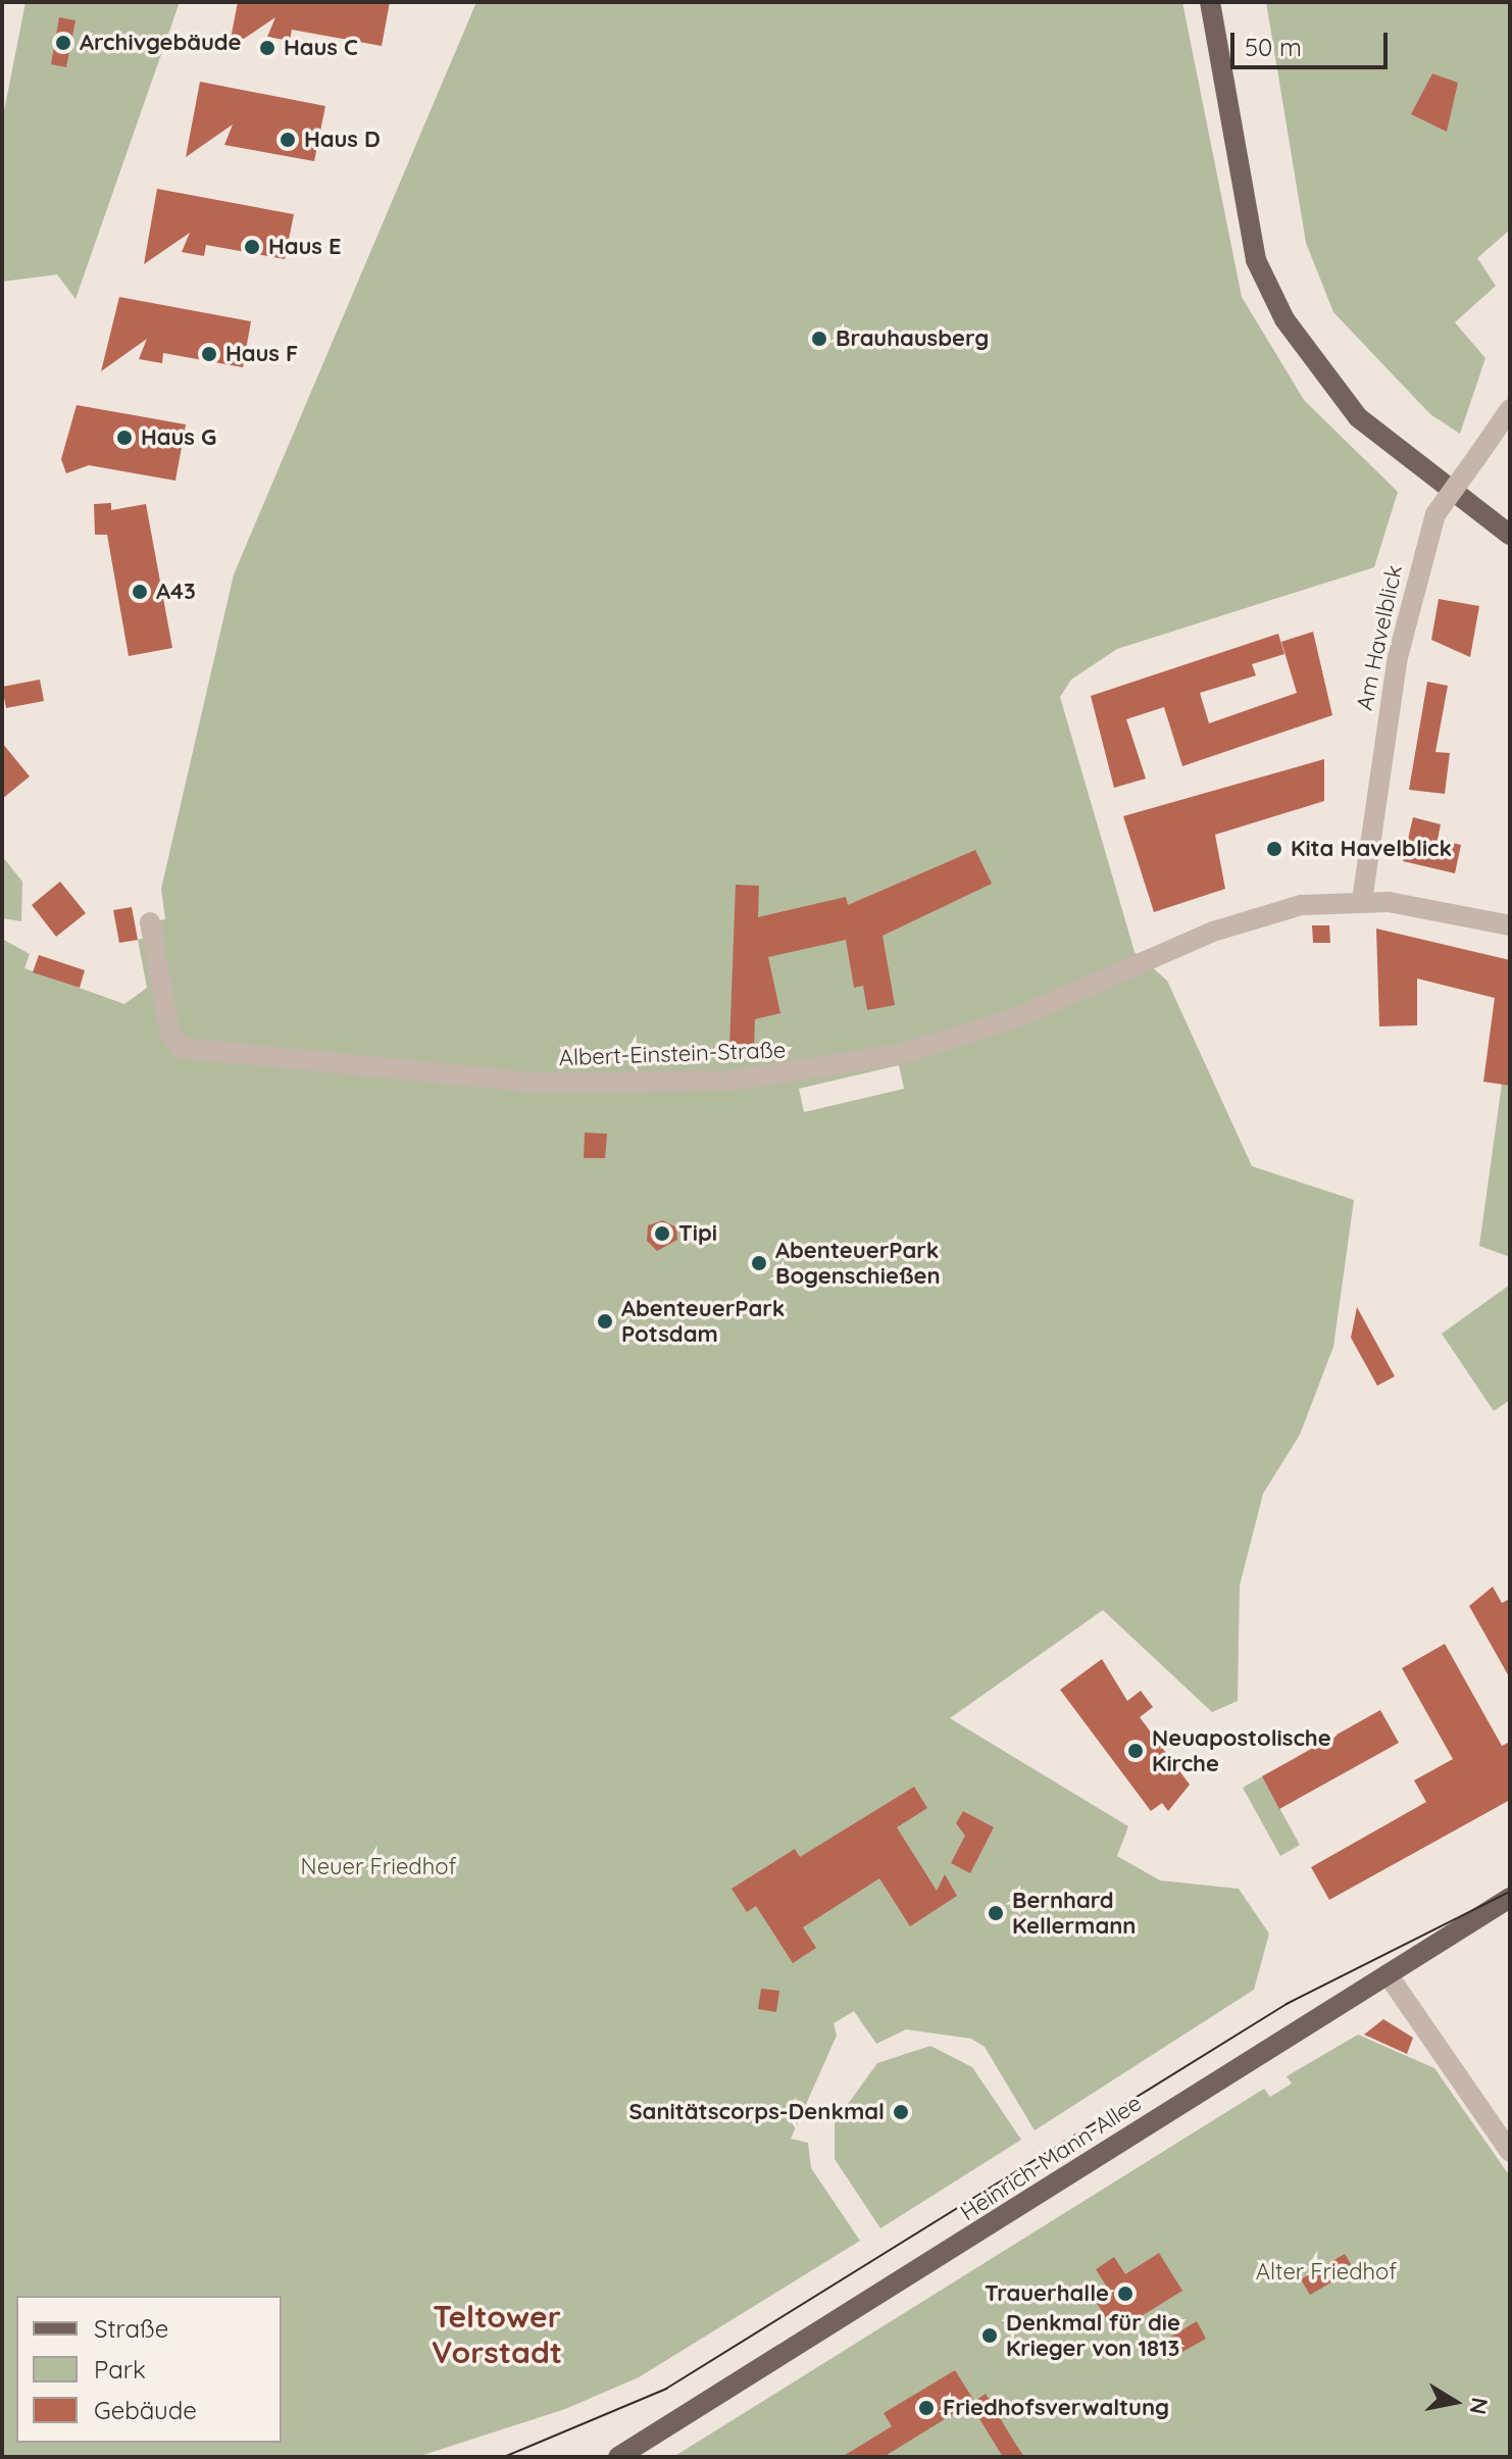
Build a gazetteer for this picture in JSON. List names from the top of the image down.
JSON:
{
  "streets": {
    "main road": ["Heinrich-Mann-Allee"],
    "street": ["Am Havelblick", "Albert-Einstein-Straße"]
  },
  "crossings": [
    ["Am Havelblick", "Albert-Einstein-Straße"]
  ],
  "districts": ["Teltower Vorstadt"],
  "parks": ["Neuer Friedhof", "Alter Friedhof"],
  "places": [
    "Archivgebäude",
    "Haus C",
    "Haus D",
    "Haus E",
    "Brauhausberg",
    "Haus F",
    "Haus G",
    "A43",
    "Kita Havelblick",
    "Tipi",
    "AbenteuerPark Bogenschießen",
    "AbenteuerPark Potsdam",
    "Neuapostolische Kirche",
    "Bernhard Kellermann",
    "Sanitätscorps-Denkmal",
    "Trauerhalle",
    "Denkmal für die Krieger von 1813",
    "Friedhofsverwaltung"
  ],
  "legend": ["Straße", "Park", "Gebäude"],
  "scale_bar": "50 m",
  "north": "right"
}
